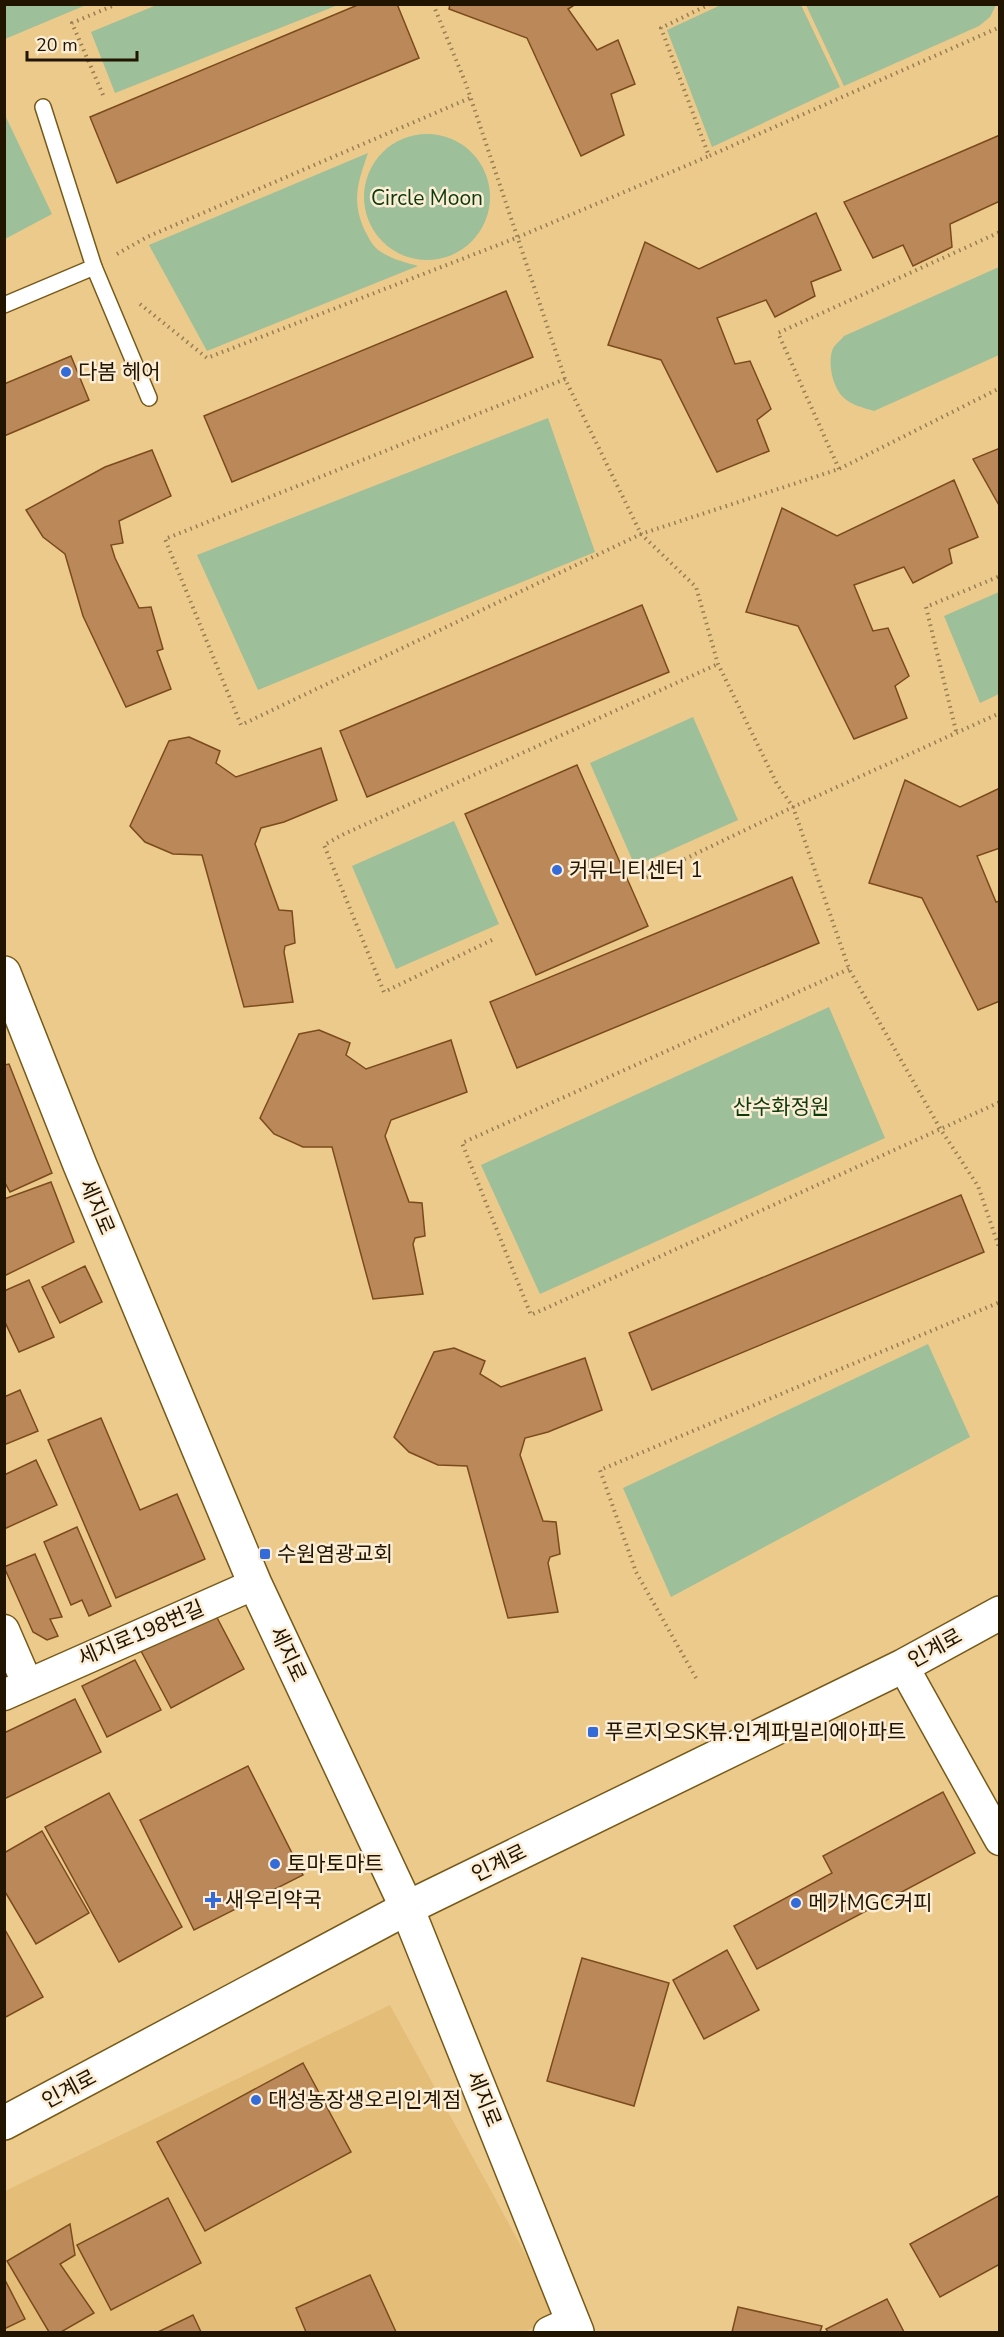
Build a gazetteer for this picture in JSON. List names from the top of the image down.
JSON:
{
  "streets": {
    "street": ["세지로", "세지로198번길", "인계로"]
  },
  "crossings": [
    ["세지로", "세지로198번길"],
    ["세지로", "인계로"]
  ],
  "parks": ["Circle Moon", "산수화정원"],
  "places": {
    "other": [
      "다봄 헤어",
      "커뮤니티센터 1",
      "토마토마트",
      "메가MGC커피",
      "대성농장생오리인계점"
    ],
    "transit": ["수원염광교회", "푸르지오SK뷰.인계파밀리에아파트"],
    "health": ["새우리약국"]
  },
  "scale_bar": "20 m"
}
